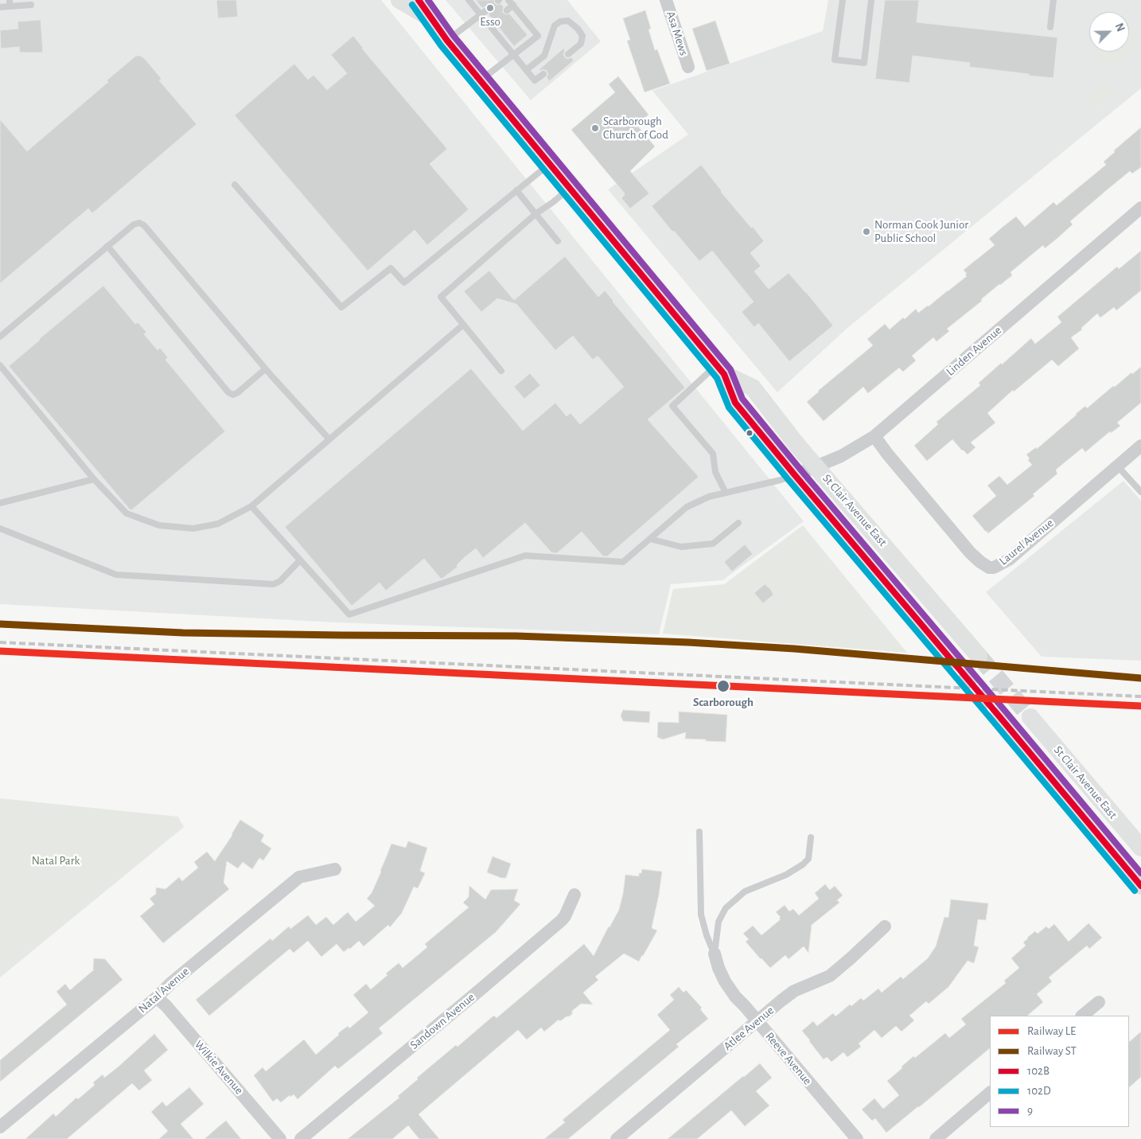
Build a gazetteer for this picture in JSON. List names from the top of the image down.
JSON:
{
  "streets": {
    "main road": ["St Clair Avenue East"],
    "street": [
      "Asa Mews",
      "Linden Avenue",
      "Laurel Avenue",
      "Natal Avenue",
      "Sandown Avenue",
      "Atlee Avenue",
      "Reeve Avenue",
      "Wilkie Avenue"
    ]
  },
  "crossings": [
    ["Linden Avenue", "St Clair Avenue East"],
    ["Linden Avenue", "Laurel Avenue"],
    ["Natal Avenue", "Wilkie Avenue"],
    ["Atlee Avenue", "Reeve Avenue"]
  ],
  "parks": ["Natal Park"],
  "places": [
    "Esso",
    "Scarborough Church of God",
    "Norman Cook Junior Public School",
    "Scarborough"
  ],
  "lines": [
    "transit line 102B",
    "transit line 9",
    "transit line 102D",
    "rail line ST",
    "rail line LE"
  ],
  "legend": [
    "Railway LE",
    "Railway ST",
    "102B",
    "102D",
    "9"
  ],
  "north": "top right"
}
